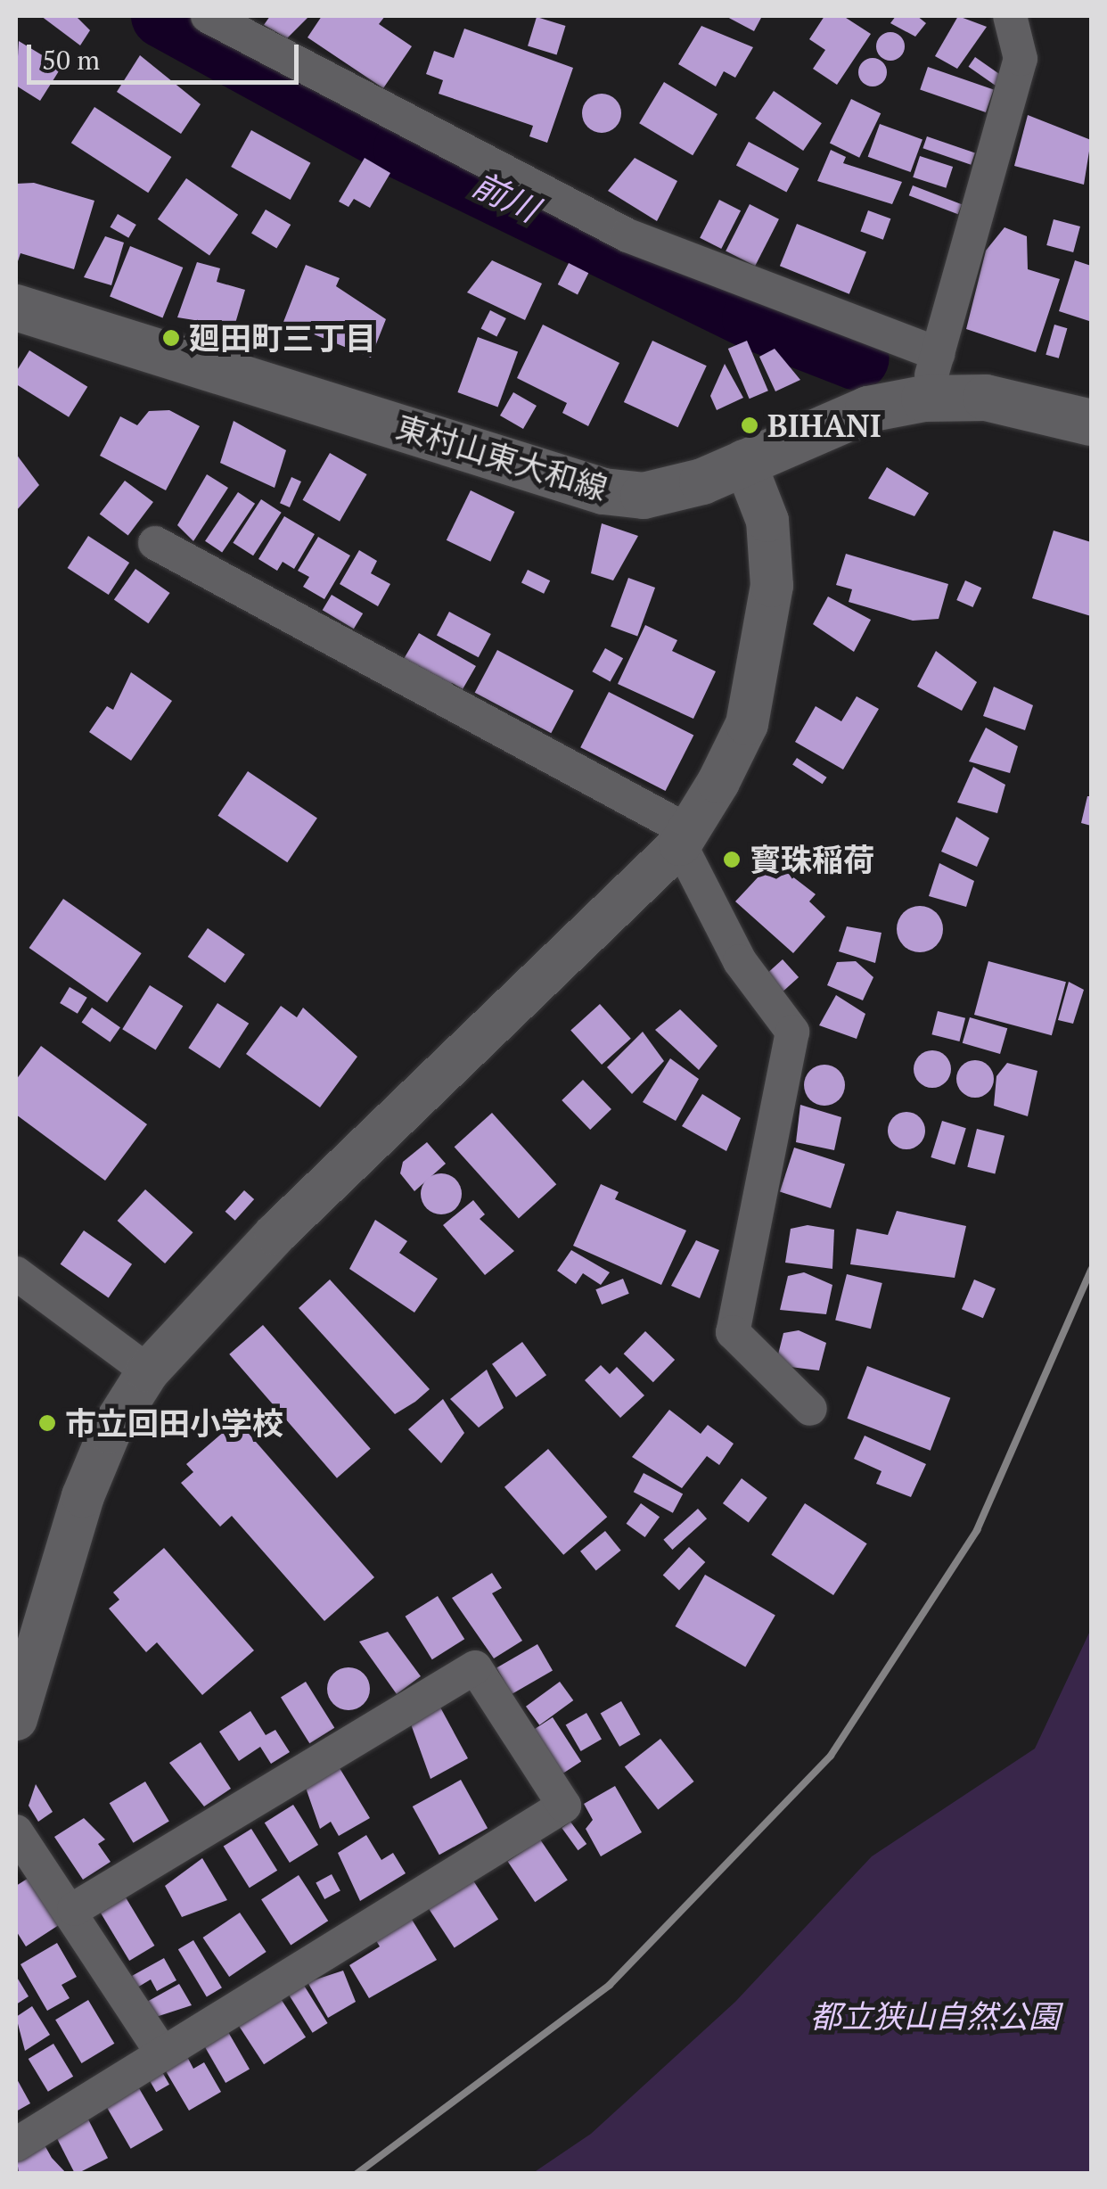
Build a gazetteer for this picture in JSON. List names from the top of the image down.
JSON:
{
  "streets": {
    "main road": ["東村山東大和線"]
  },
  "water": ["前川"],
  "parks": ["都立狭山自然公園"],
  "places": [
    "廻田町三丁目",
    "BIHANI",
    "寳珠稲荷",
    "市立回田小学校"
  ],
  "scale_bar": "50 m"
}
